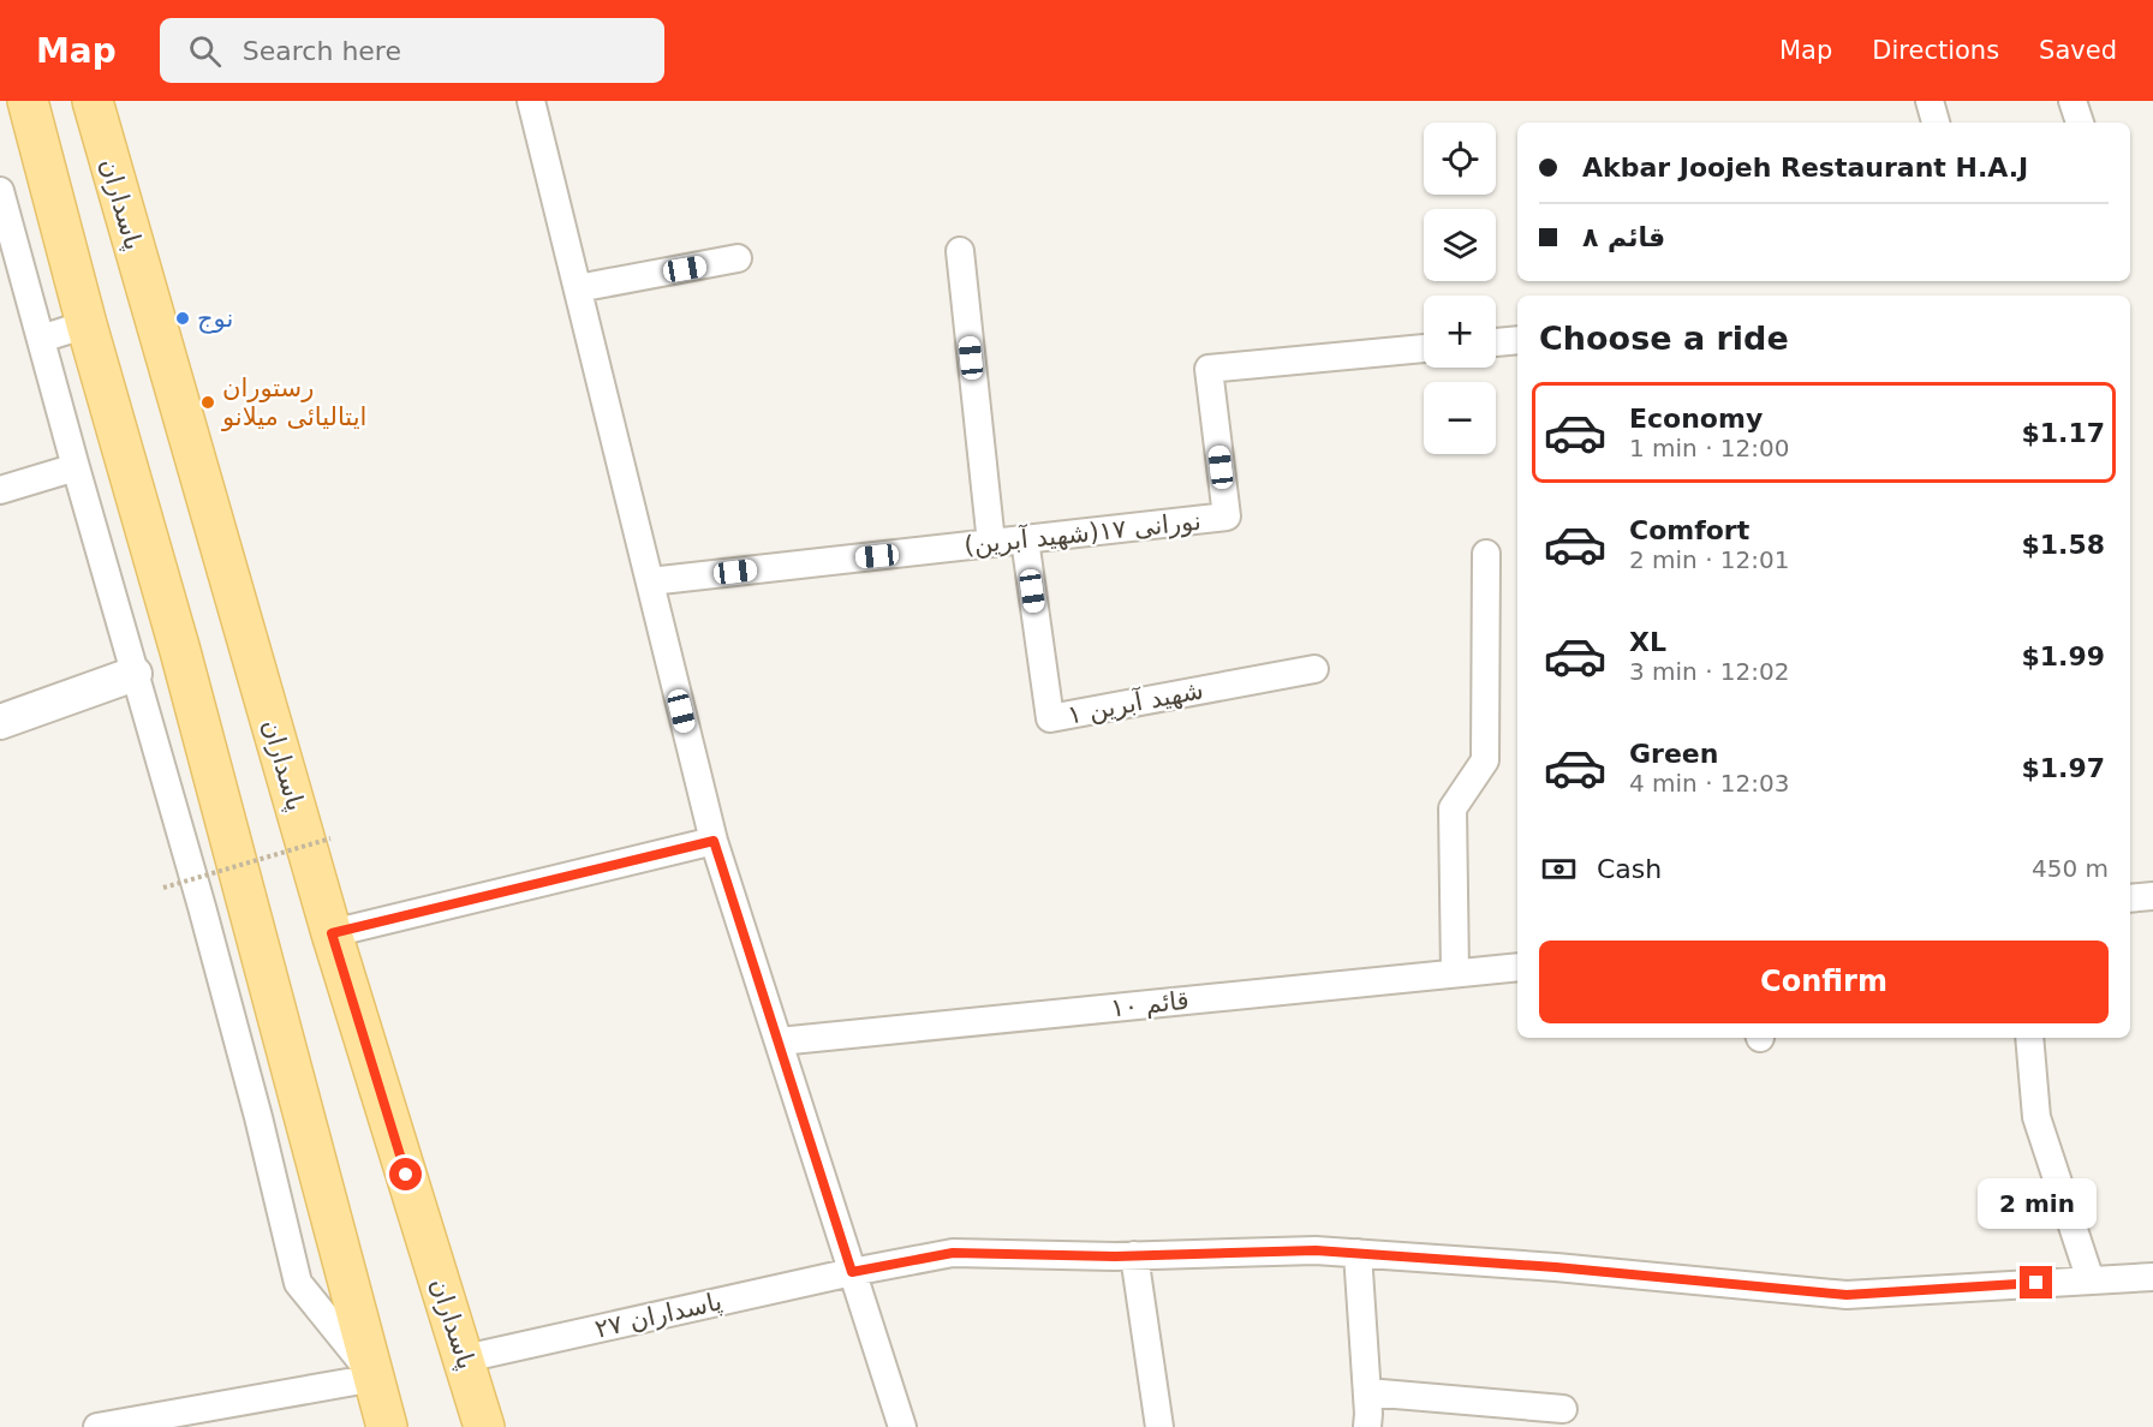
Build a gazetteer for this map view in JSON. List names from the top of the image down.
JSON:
{
  "streets": {
    "main road": ["پاسداران"],
    "street": [
      "نورانی ۱۷(شهید آبرین)",
      "شهید آبرین ۱",
      "قائم ۱۰",
      "پاسداران ۲۷"
    ]
  },
  "crossings": [
    ["پاسداران", "پاسداران ۲۷"],
    ["نورانی ۱۷(شهید آبرین)", "شهید آبرین ۱"]
  ],
  "places": ["نوج", "رستوران ایتالیائی میلانو"],
  "page": {
    "header": "Map",
    "search": "Search here",
    "nav": ["Map", "Directions", "Saved"],
    "map_buttons": ["+", "−"],
    "banner": ["Akbar Joojeh Restaurant H.A.J", "قائم ۸"],
    "heading": "Choose a ride",
    "list": [
      {
        "name": "Economy",
        "note": "1 min · 12:00",
        "value": "$1.17"
      },
      {
        "name": "Comfort",
        "note": "2 min · 12:01",
        "value": "$1.58"
      },
      {
        "name": "XL",
        "note": "3 min · 12:02",
        "value": "$1.99"
      },
      {
        "name": "Green",
        "note": "4 min · 12:03",
        "value": "$1.97"
      }
    ],
    "pay": ["Cash", "450 m"],
    "buttons": "Confirm",
    "bubble": "2 min"
  }
}
